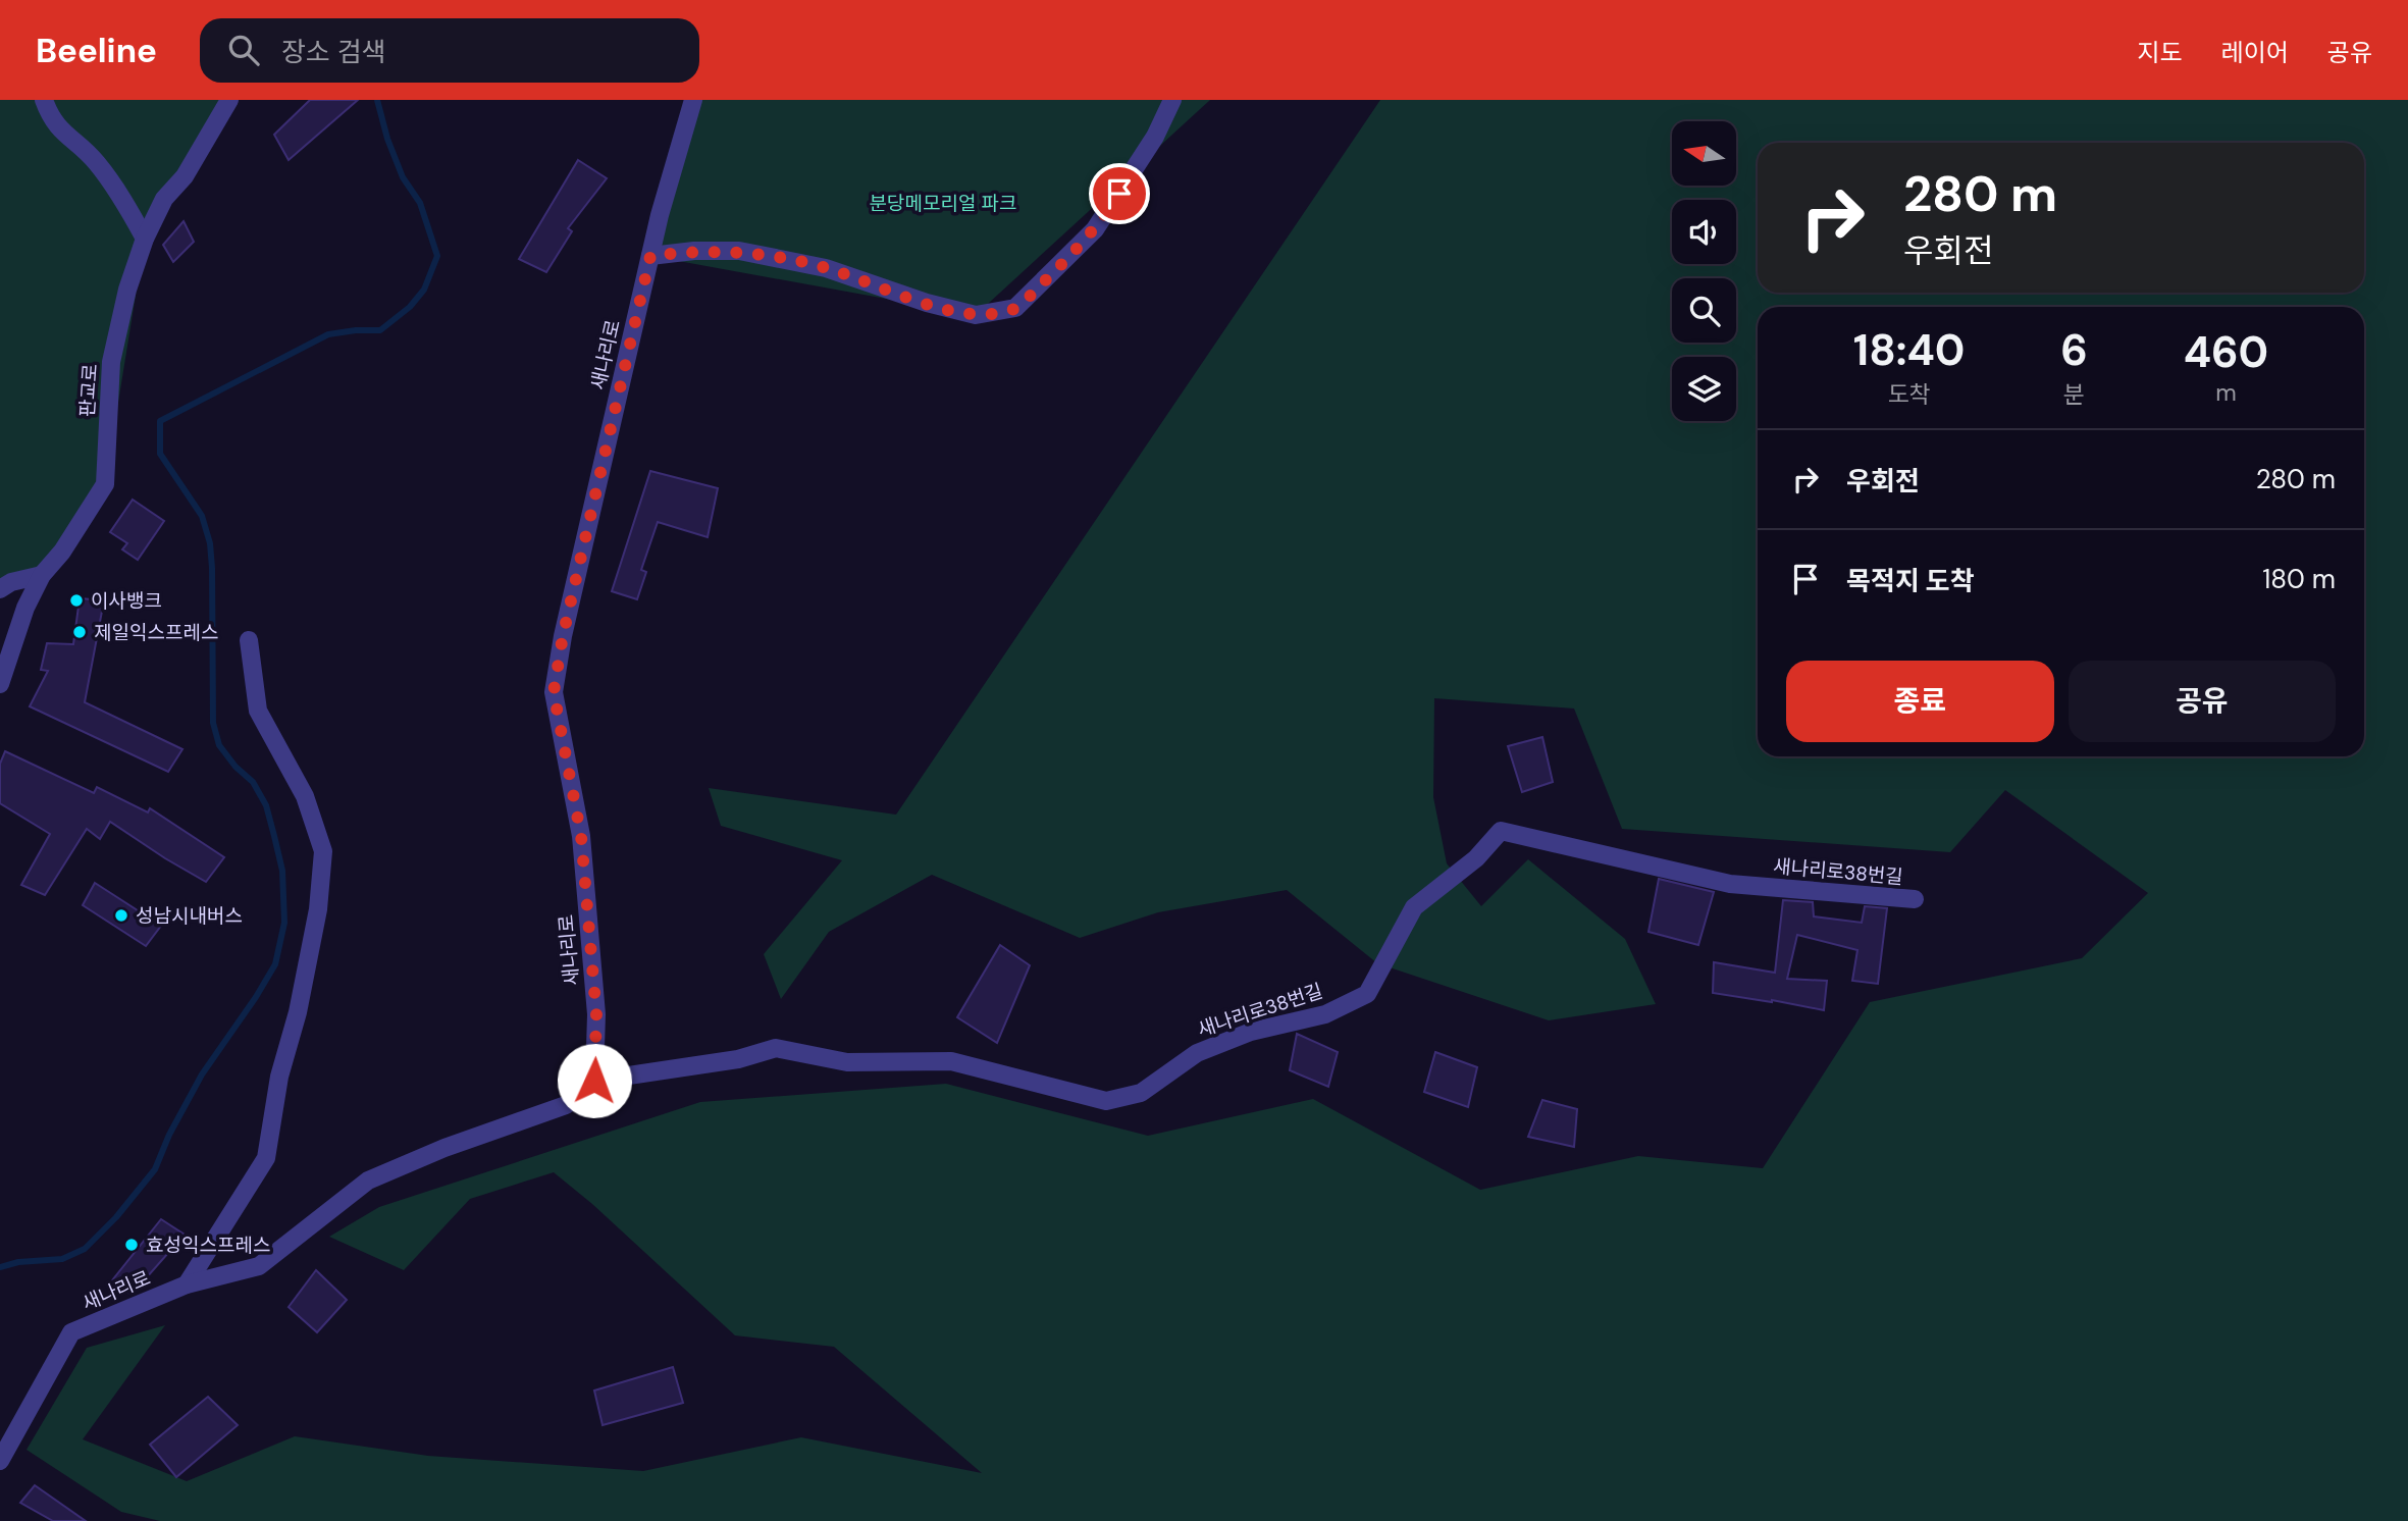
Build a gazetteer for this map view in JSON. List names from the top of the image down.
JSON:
{
  "streets": {
    "street": ["새나리로", "판교로", "새나리로38번길"]
  },
  "crossings": [
    ["새나리로", "새나리로38번길"]
  ],
  "parks": ["분당메모리얼 파크"],
  "places": [
    "이사뱅크",
    "제일익스프레스",
    "성남시내버스",
    "효성익스프레스"
  ],
  "north": "left",
  "page": {
    "header": "Beeline",
    "search": "장소 검색",
    "nav": ["지도", "레이어", "공유"],
    "turn": ["280 m", "우회전"],
    "eta": [
      "18:40",
      "도착",
      "6",
      "분",
      "460",
      "m"
    ],
    "list": [
      {
        "name": "우회전",
        "value": "280 m"
      },
      {
        "name": "목적지 도착",
        "value": "180 m"
      }
    ],
    "buttons": ["종료", "공유"]
  }
}
